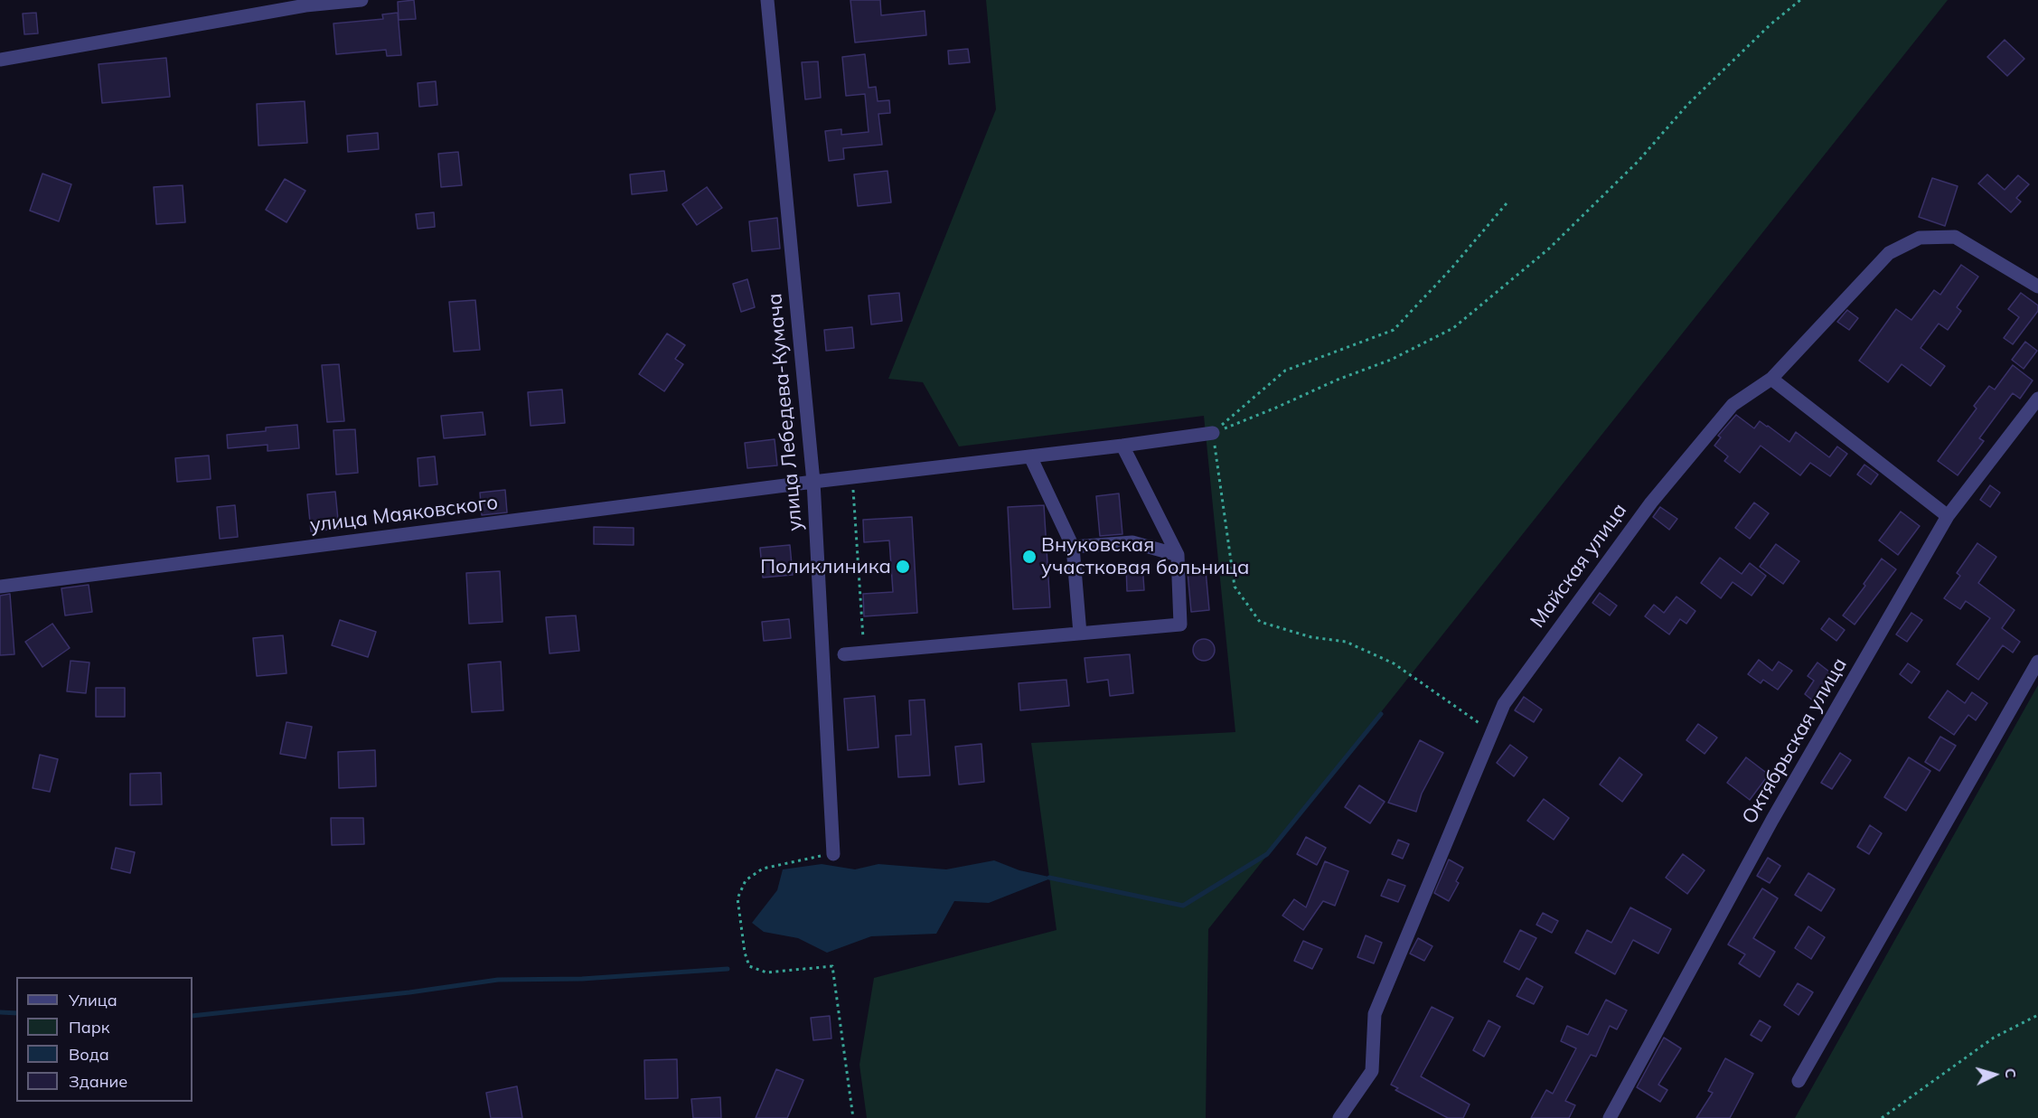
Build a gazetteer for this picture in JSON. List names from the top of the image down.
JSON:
{
  "streets": {
    "street": [
      "улица Лебедева-Кумача",
      "улица Маяковского",
      "Майская улица",
      "Октябрьская улица"
    ]
  },
  "crossings": [
    ["улица Лебедева-Кумача", "улица Маяковского"]
  ],
  "places": ["Внуковская участковая больница", "Поликлиника"],
  "legend": [
    "Улица",
    "Парк",
    "Вода",
    "Здание"
  ],
  "north": "right"
}
